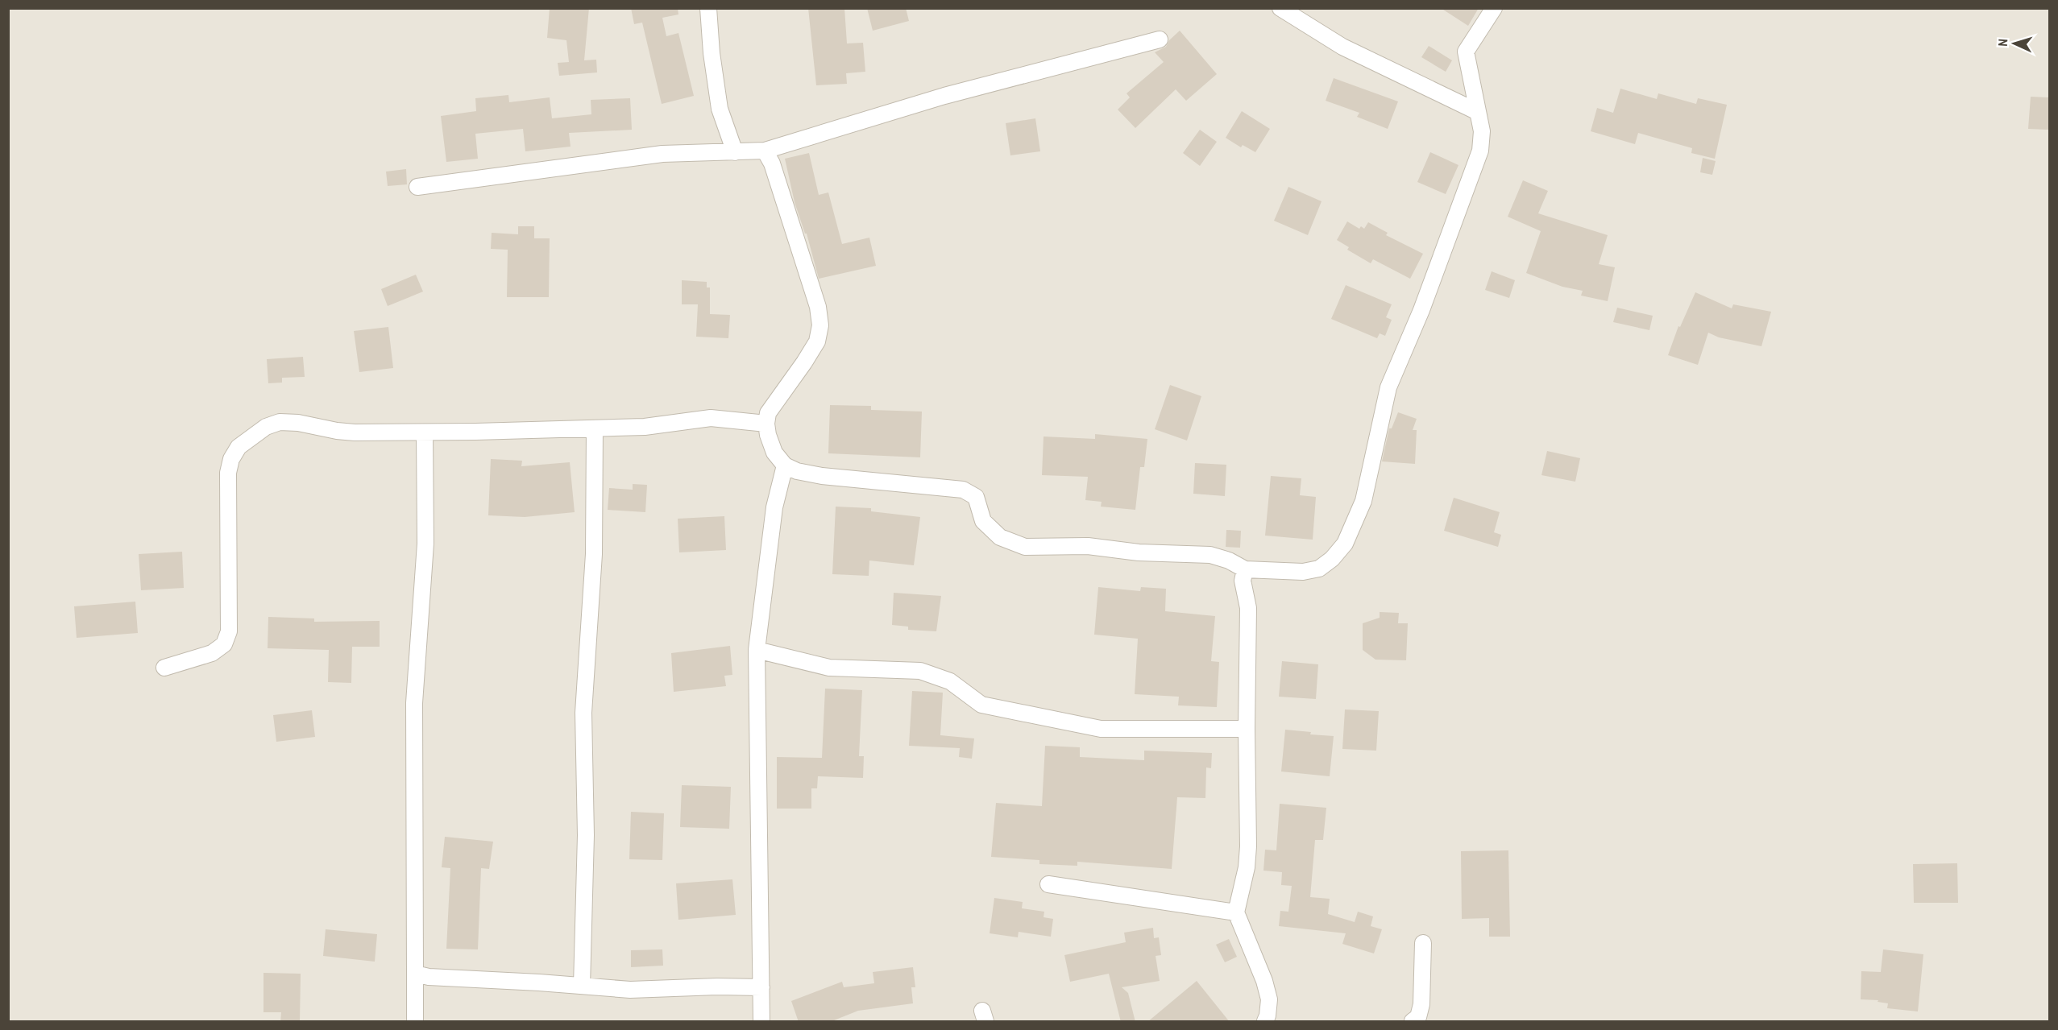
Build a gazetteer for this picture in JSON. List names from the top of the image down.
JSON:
{
  "north": "left"
}
